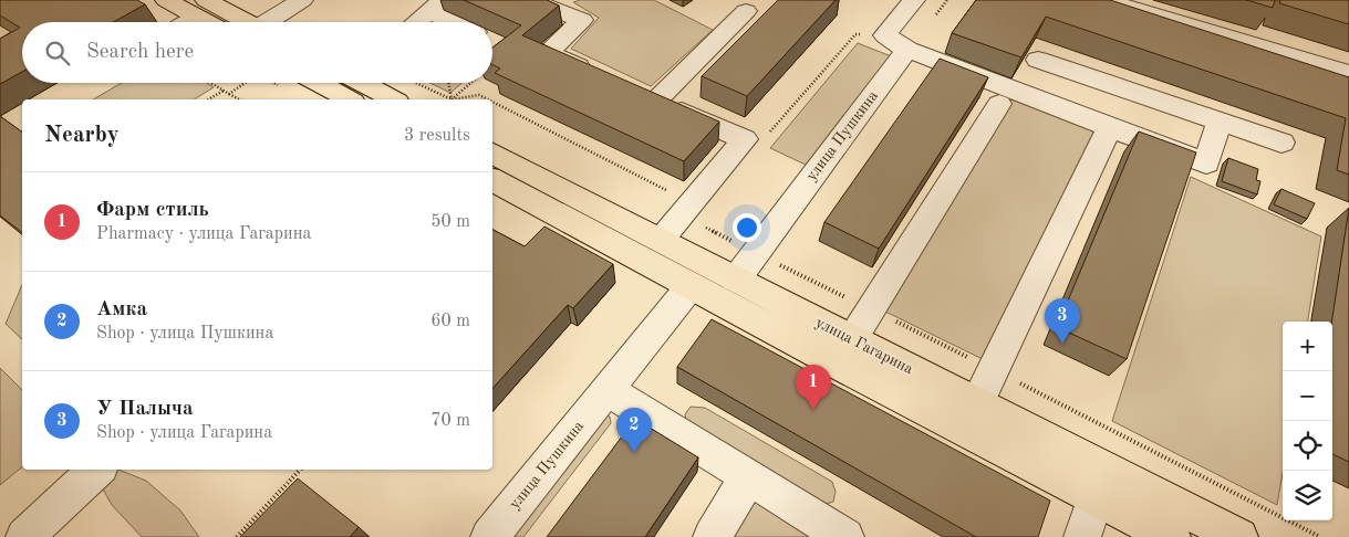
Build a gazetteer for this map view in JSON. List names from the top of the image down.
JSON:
{
  "streets": {
    "main road": ["улица Гагарина"],
    "street": ["улица Пушкина"]
  },
  "crossings": [
    ["улица Пушкина", "улица Гагарина"]
  ],
  "page": {
    "search": "Search here",
    "heading": ["Nearby", "3 results"],
    "list": [
      {
        "mark": "1",
        "name": "Фарм стиль",
        "note": "Pharmacy · улица Гагарина",
        "value": "50 m"
      },
      {
        "mark": "2",
        "name": "Амка",
        "note": "Shop · улица Пушкина",
        "value": "60 m"
      },
      {
        "mark": "3",
        "name": "У Палыча",
        "note": "Shop · улица Гагарина",
        "value": "70 m"
      }
    ],
    "pins": ["3", "1", "2"],
    "map_buttons": ["+", "−"]
  }
}
